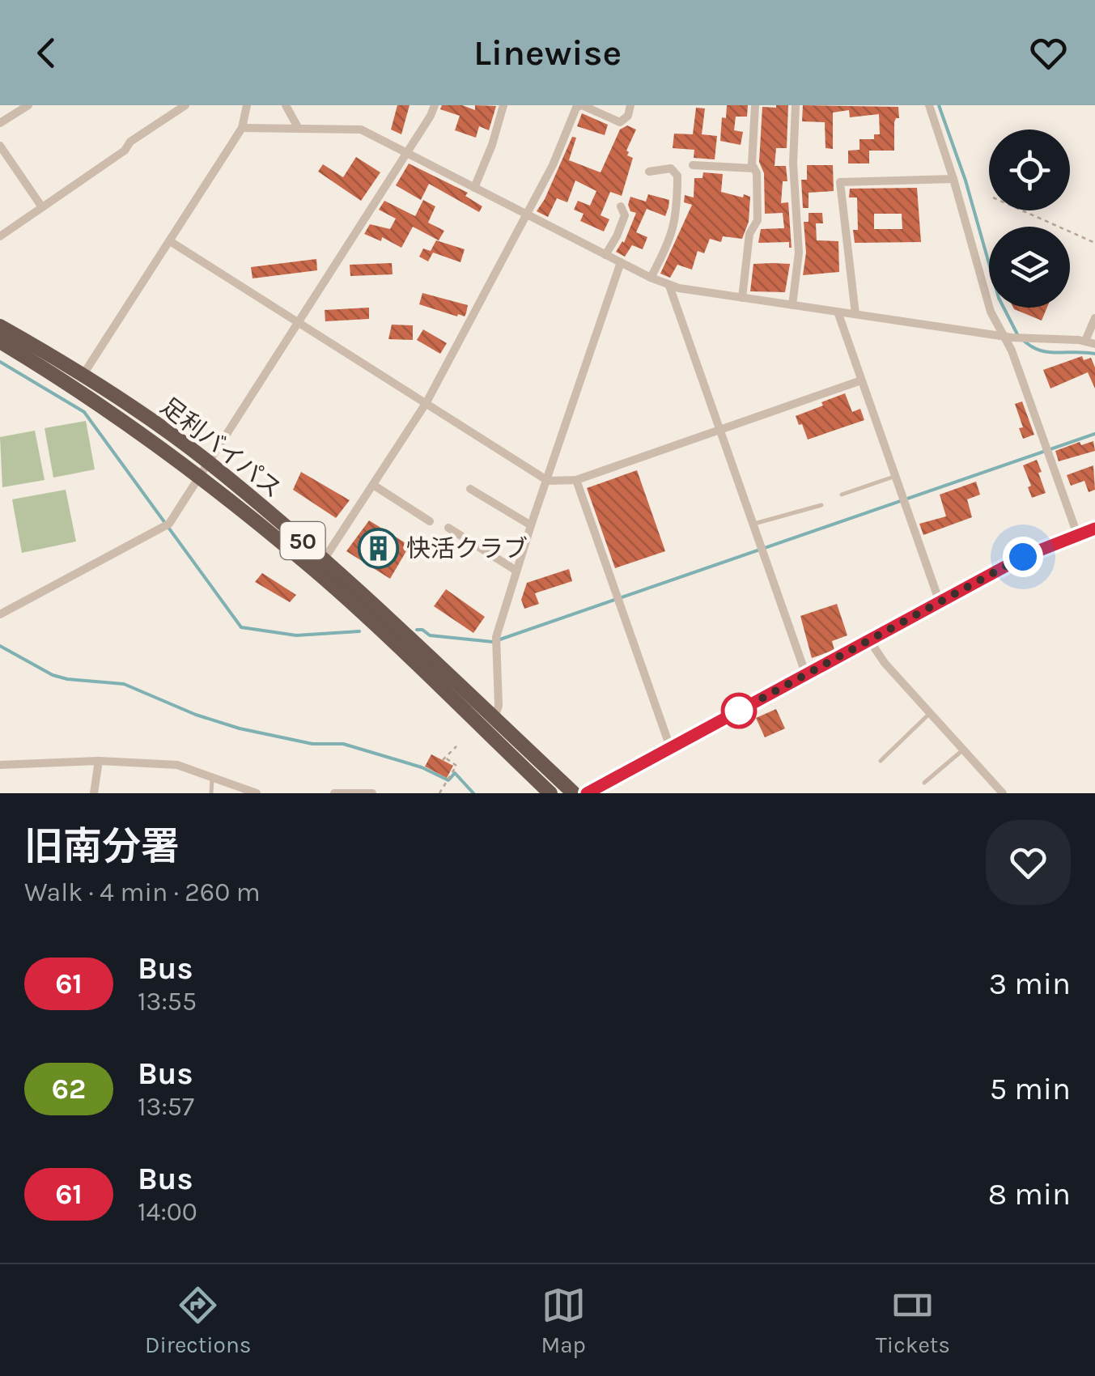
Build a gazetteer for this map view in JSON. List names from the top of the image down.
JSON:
{
  "streets": {
    "highway": ["足利バイパス", "50"]
  },
  "places": {
    "building": ["快活クラブ"]
  },
  "lines": ["bus line 61"],
  "page": {
    "header": "Linewise",
    "heading": ["旧南分署", "Walk · 4 min · 260 m"],
    "list": [
      {
        "mark": "61",
        "name": "Bus",
        "note": "13:55",
        "value": "3 min"
      },
      {
        "mark": "62",
        "name": "Bus",
        "note": "13:57",
        "value": "5 min"
      },
      {
        "mark": "61",
        "name": "Bus",
        "note": "14:00",
        "value": "8 min"
      }
    ],
    "tabs": ["Directions", "Map", "Tickets"]
  }
}
